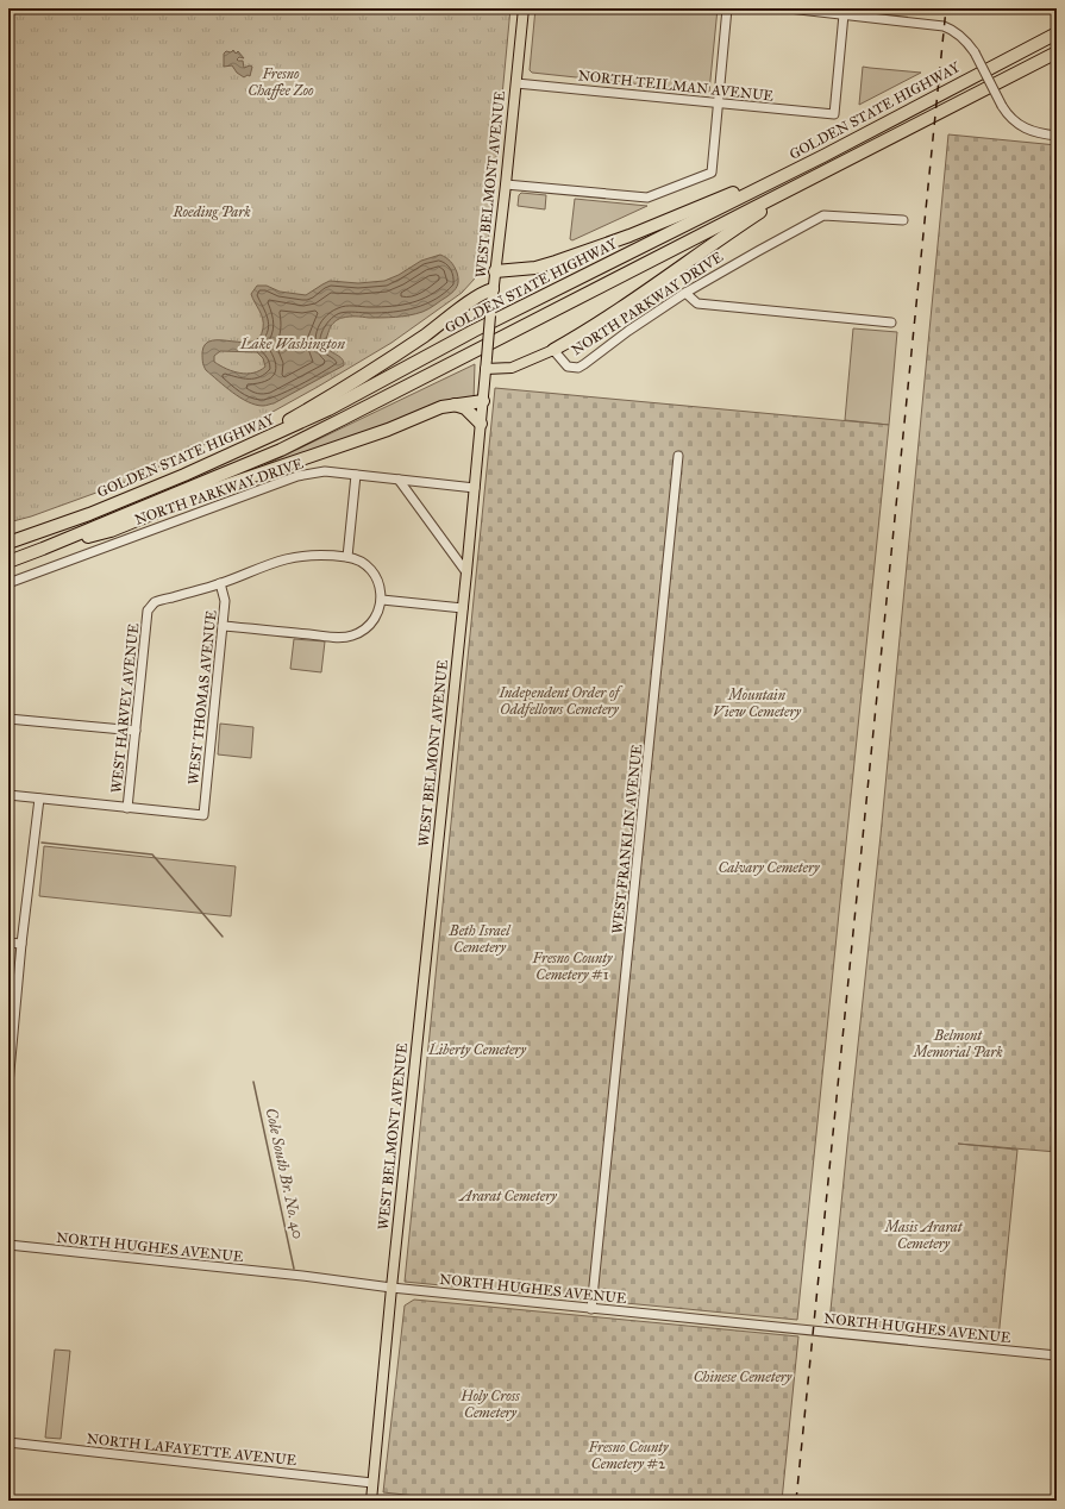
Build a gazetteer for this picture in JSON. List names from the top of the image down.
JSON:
{
  "streets": {
    "highway": ["GOLDEN STATE HIGHWAY"],
    "main road": ["WEST BELMONT AVENUE", "NORTH PARKWAY DRIVE"],
    "street": [
      "NORTH TEILMAN AVENUE",
      "WEST THOMAS AVENUE",
      "WEST HARVEY AVENUE",
      "WEST FRANKLIN AVENUE",
      "NORTH HUGHES AVENUE",
      "NORTH LAFAYETTE AVENUE"
    ]
  },
  "crossings": [
    ["NORTH TEILMAN AVENUE", "WEST BELMONT AVENUE"],
    ["WEST BELMONT AVENUE", "NORTH PARKWAY DRIVE"],
    ["WEST BELMONT AVENUE", "NORTH HUGHES AVENUE"],
    ["WEST BELMONT AVENUE", "NORTH LAFAYETTE AVENUE"],
    ["WEST THOMAS AVENUE", "WEST HARVEY AVENUE"],
    ["WEST FRANKLIN AVENUE", "NORTH HUGHES AVENUE"]
  ],
  "water": ["Lake Washington", "Cole South Br. No. 40"],
  "parks": [
    "Fresno Chaffee Zoo",
    "Roeding Park",
    "Independent Order of Oddfellows Cemetery",
    "Mountain View Cemetery",
    "Calvary Cemetery",
    "Beth Israel Cemetery",
    "Fresno County Cemetery #1",
    "Belmont Memorial Park",
    "Liberty Cemetery",
    "Ararat Cemetery",
    "Masis Ararat Cemetery",
    "Chinese Cemetery",
    "Holy Cross Cemetery",
    "Fresno County Cemetery #2"
  ]
}
